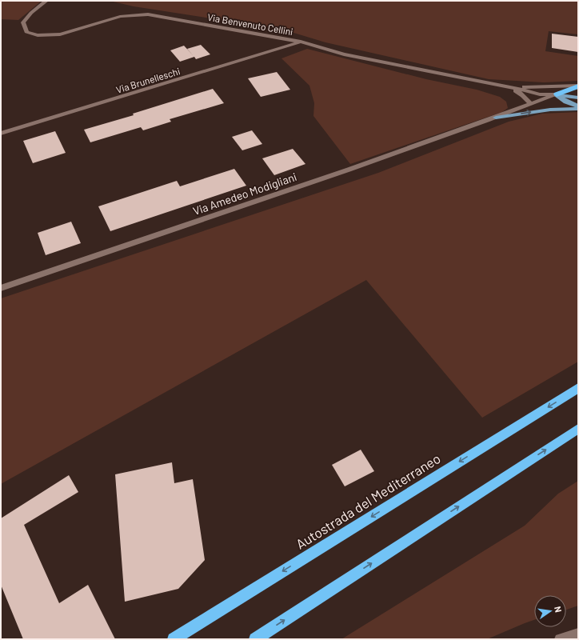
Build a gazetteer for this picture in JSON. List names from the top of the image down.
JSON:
{
  "streets": {
    "highway": ["Autostrada del Mediterraneo"],
    "street": ["Via Benvenuto Cellini", "Via Brunelleschi", "Via Amedeo Modigliani"]
  },
  "crossings": [
    ["Via Benvenuto Cellini", "Via Brunelleschi"],
    ["Via Benvenuto Cellini", "Via Amedeo Modigliani"]
  ],
  "north": "right"
}
